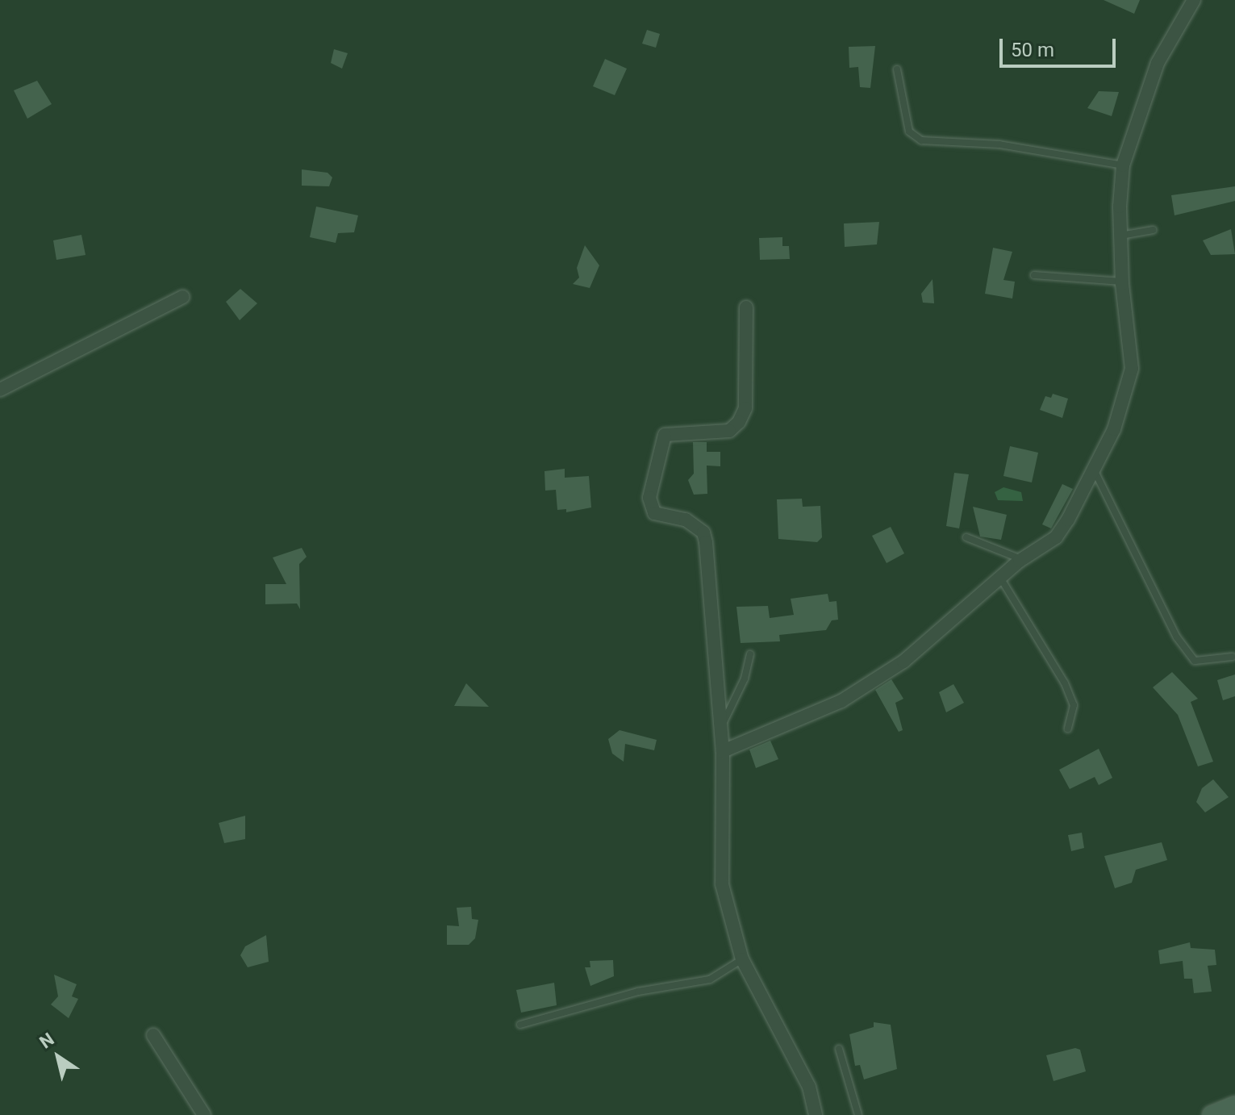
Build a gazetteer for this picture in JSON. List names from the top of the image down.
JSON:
{
  "scale_bar": "50 m",
  "north": "top left"
}
